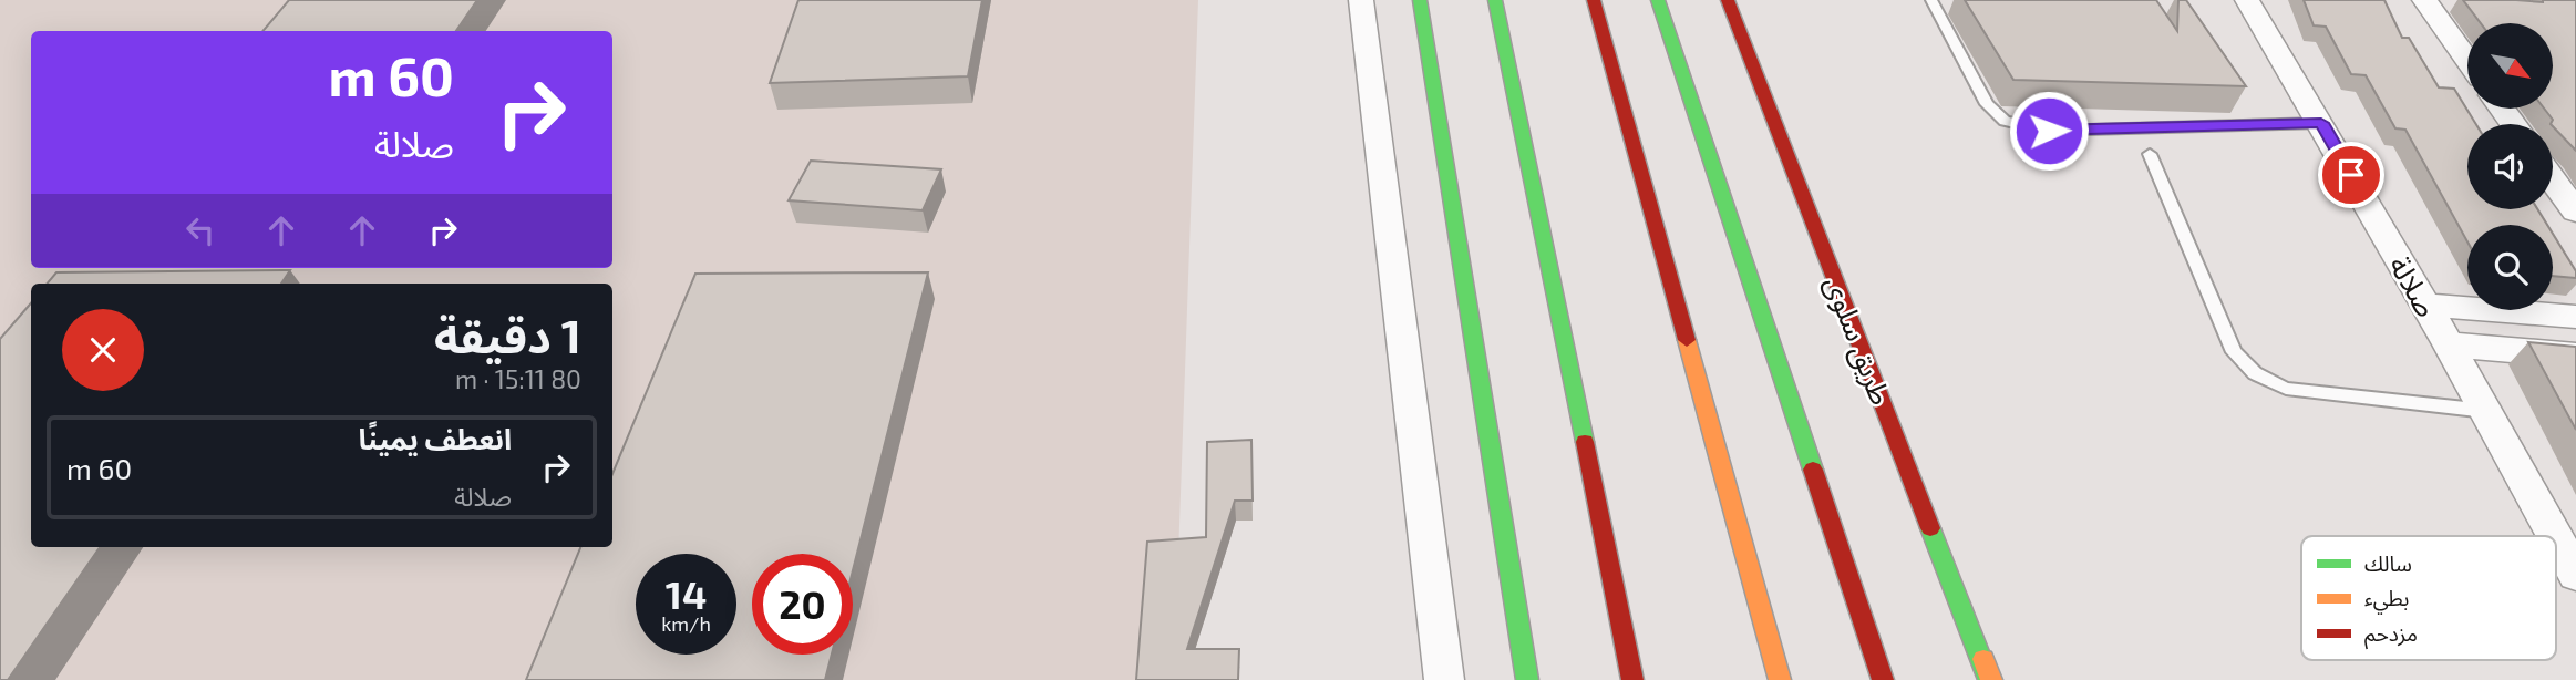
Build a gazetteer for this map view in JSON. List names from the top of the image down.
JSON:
{
  "streets": {
    "main road": ["طريق سلوى"],
    "street": ["صلالة"]
  },
  "legend": ["سالك", "بطيء", "مزدحم"],
  "north": "bottom right",
  "page": {
    "turn": ["60 m", "صلالة"],
    "heading": ["1 دقيقة", "80 m · 15:11"],
    "list": [
      {
        "name": "انعطف يمينًا",
        "note": "صلالة",
        "value": "60 m"
      }
    ],
    "speed": "14 km/h",
    "limit": "20"
  }
}
